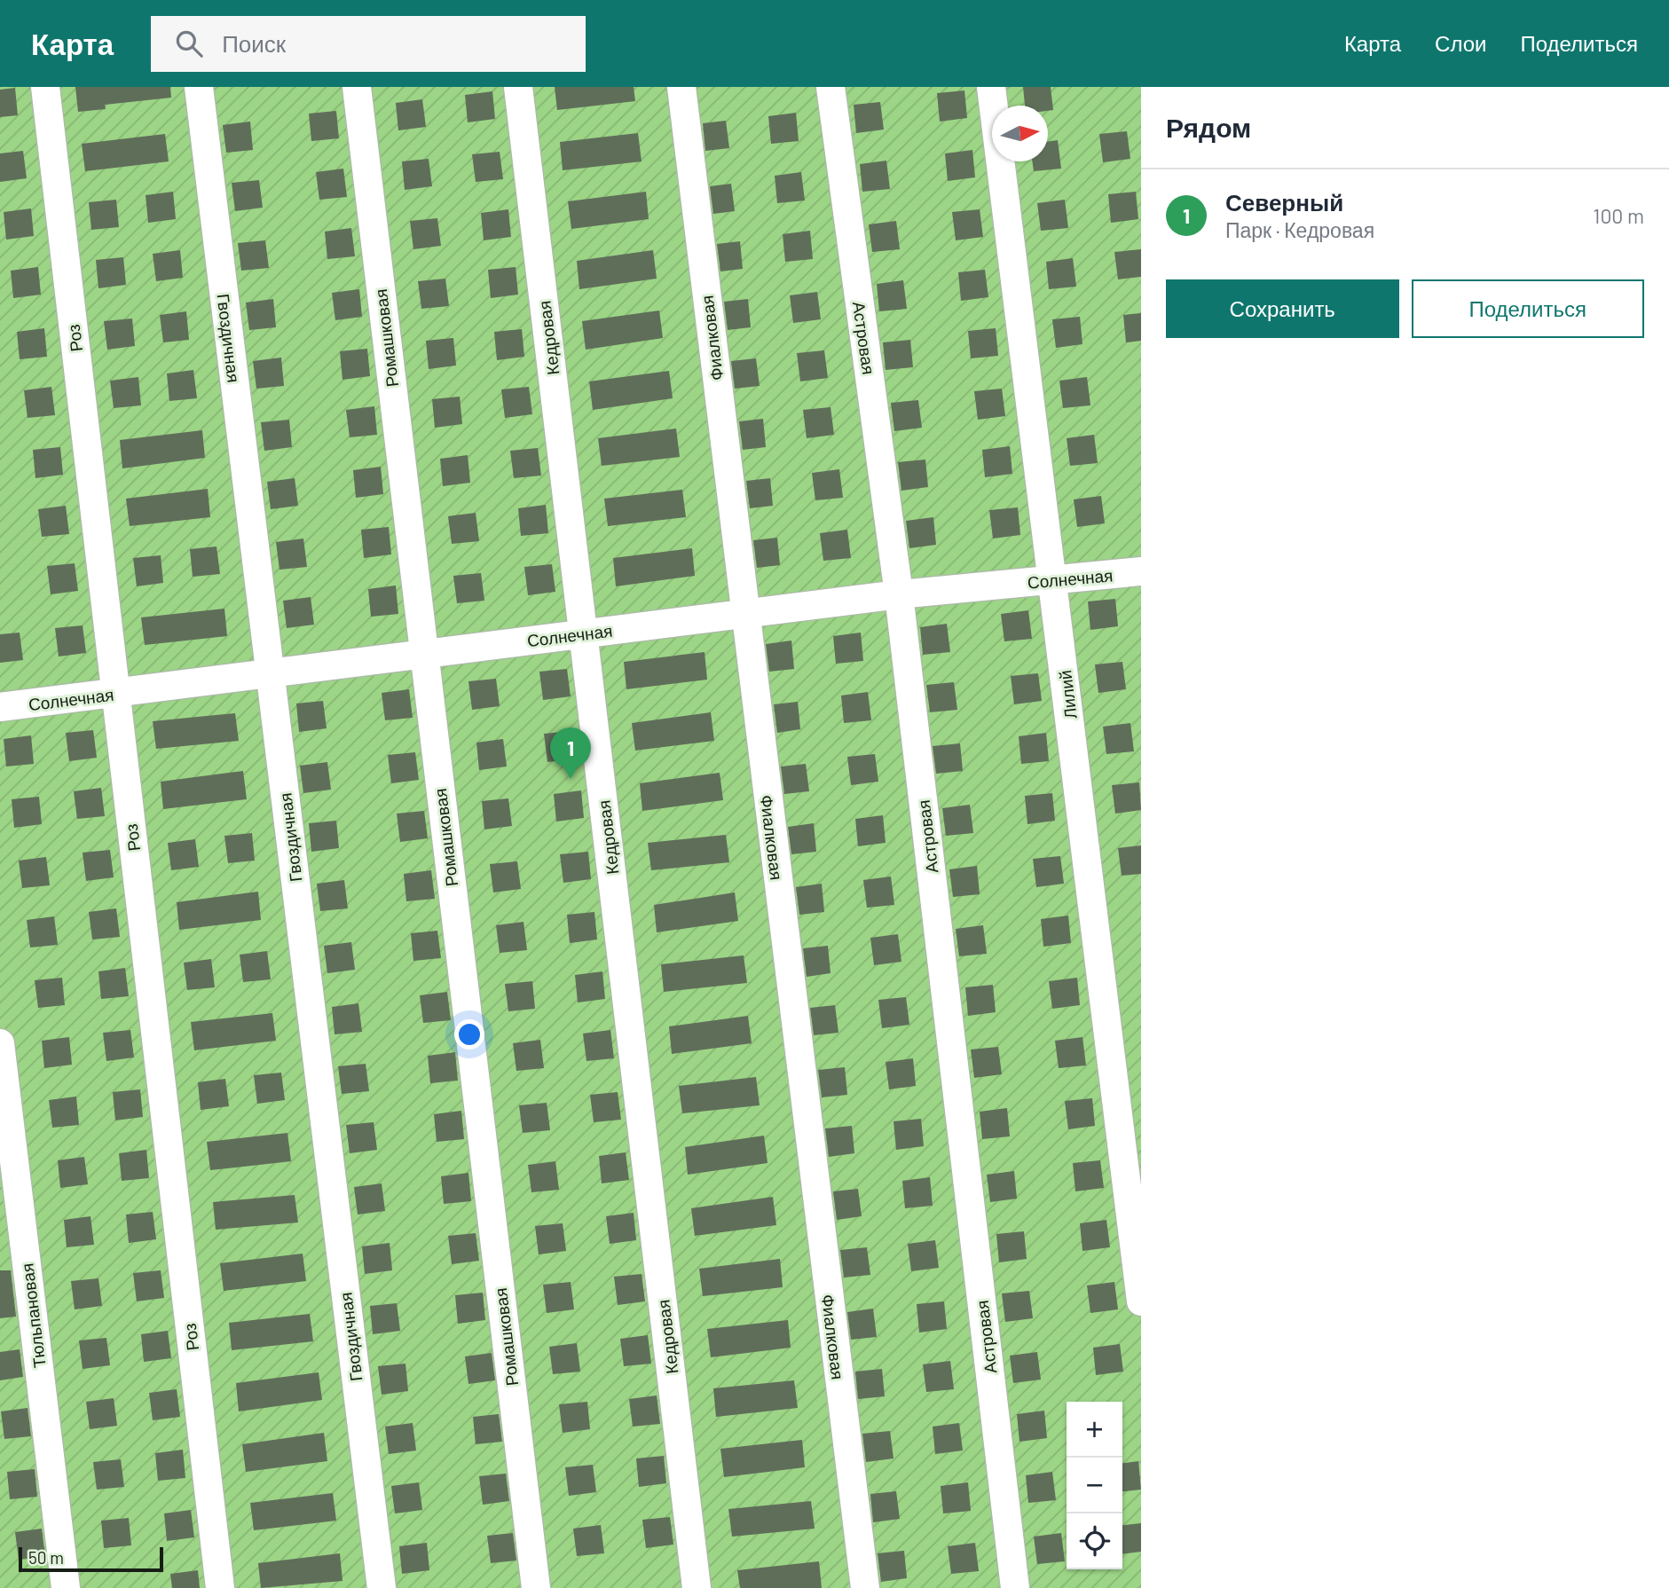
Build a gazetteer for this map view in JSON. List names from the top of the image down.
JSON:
{
  "streets": {
    "street": [
      "Роз",
      "Гвоздичная",
      "Ромашковая",
      "Кедровая",
      "Фиалковая",
      "Астровая",
      "Солнечная",
      "Лилий",
      "Тюльпановая"
    ]
  },
  "crossings": [
    ["Роз", "Солнечная"],
    ["Гвоздичная", "Солнечная"],
    ["Ромашковая", "Солнечная"],
    ["Кедровая", "Солнечная"],
    ["Фиалковая", "Солнечная"],
    ["Астровая", "Солнечная"],
    ["Солнечная", "Лилий"]
  ],
  "scale_bar": "50 m",
  "north": "right",
  "page": {
    "header": "Карта",
    "search": "Поиск",
    "nav": ["Карта", "Слои", "Поделиться"],
    "heading": "Рядом",
    "list": [
      {
        "mark": "1",
        "name": "Северный",
        "note": "Парк · Кедровая",
        "value": "100 m"
      }
    ],
    "buttons": ["Сохранить", "Поделиться"],
    "pins": "1",
    "map_buttons": ["+", "−"],
    "scale": "50 m"
  }
}
